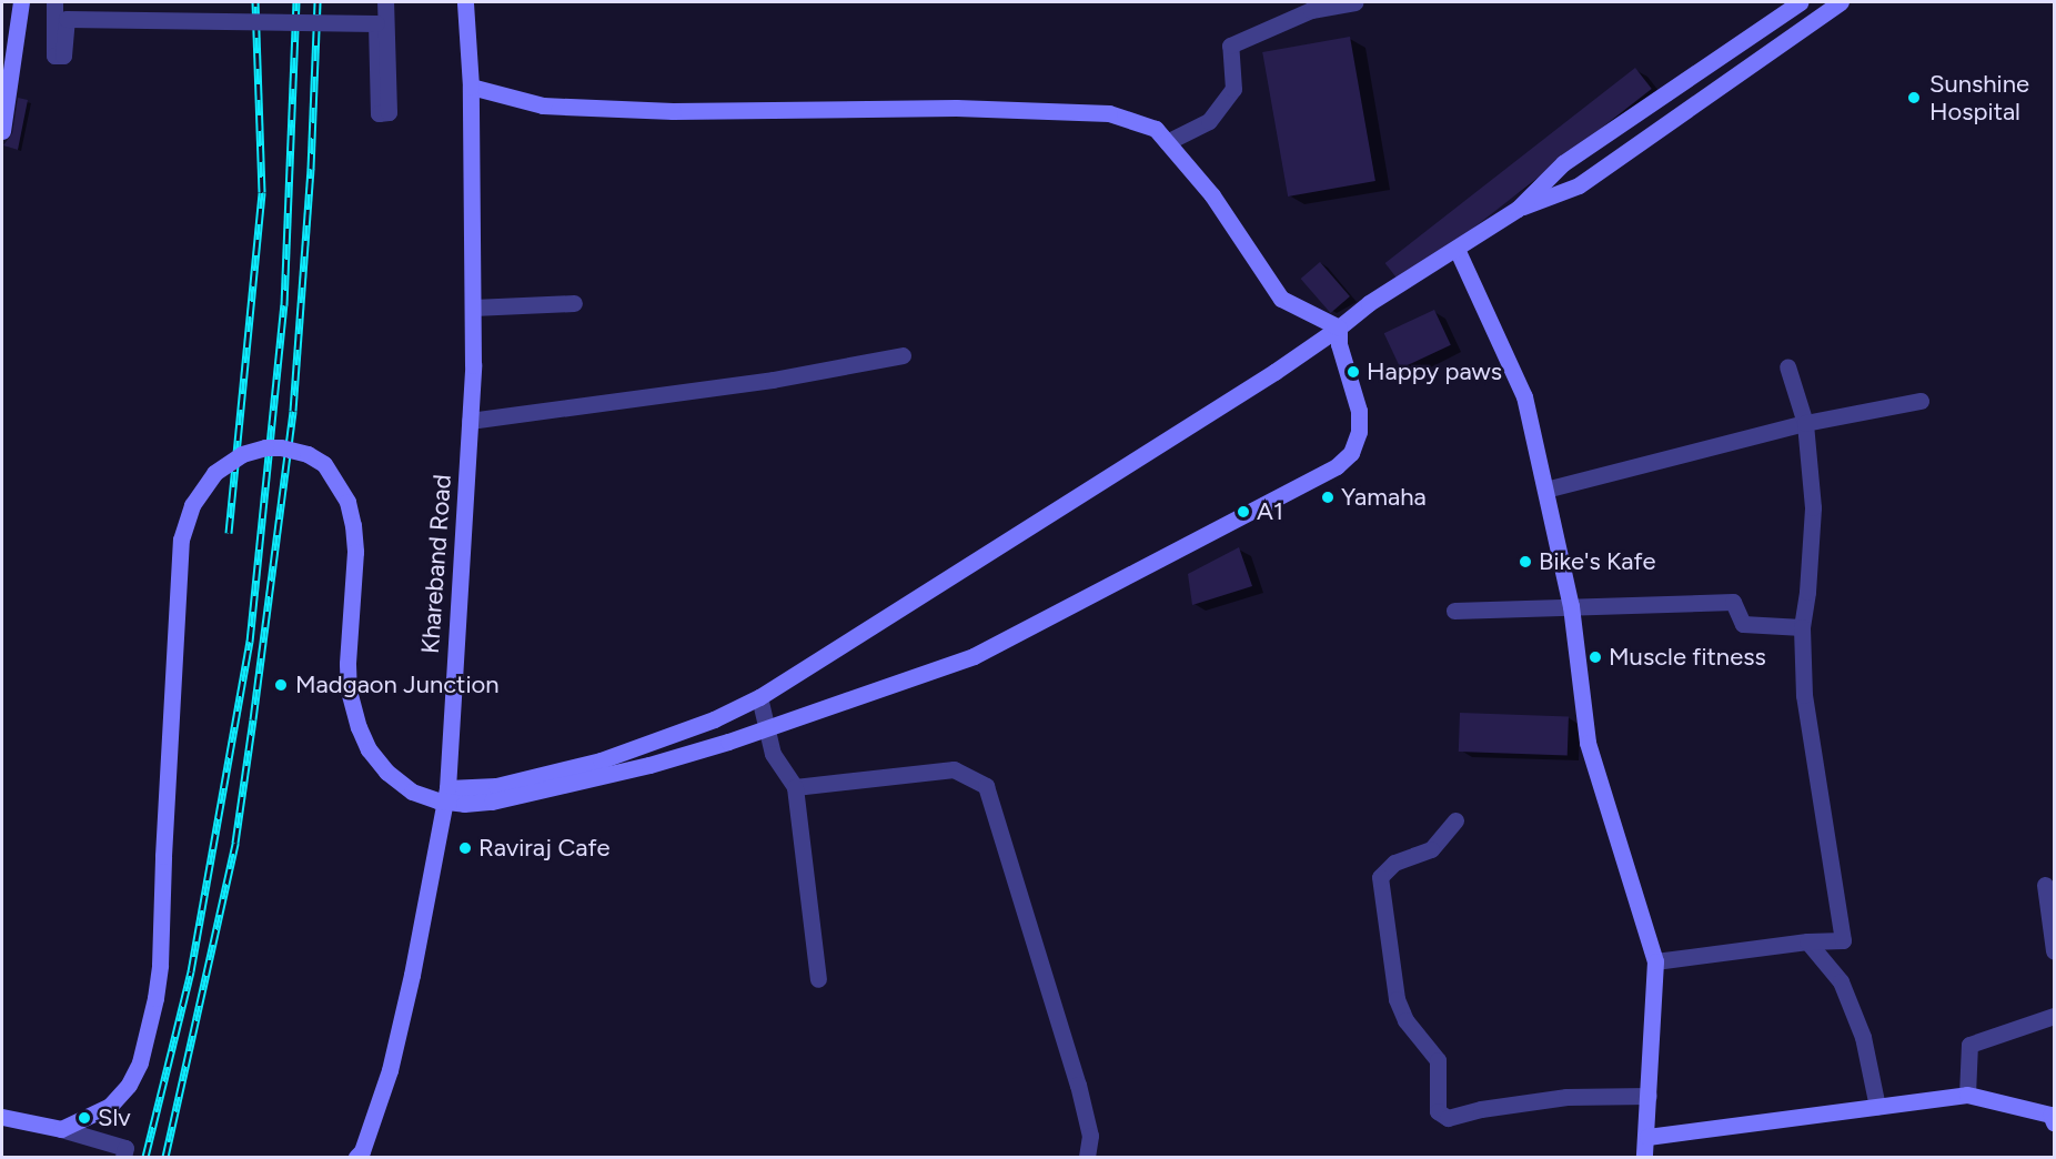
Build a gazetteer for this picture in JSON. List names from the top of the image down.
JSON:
{
  "streets": {
    "main road": ["Khareband Road"]
  },
  "places": [
    "Sunshine Hospital",
    "Happy paws",
    "Yamaha",
    "A1",
    "Bike's Kafe",
    "Muscle fitness",
    "Madgaon Junction",
    "Raviraj Cafe",
    "Slv"
  ]
}
